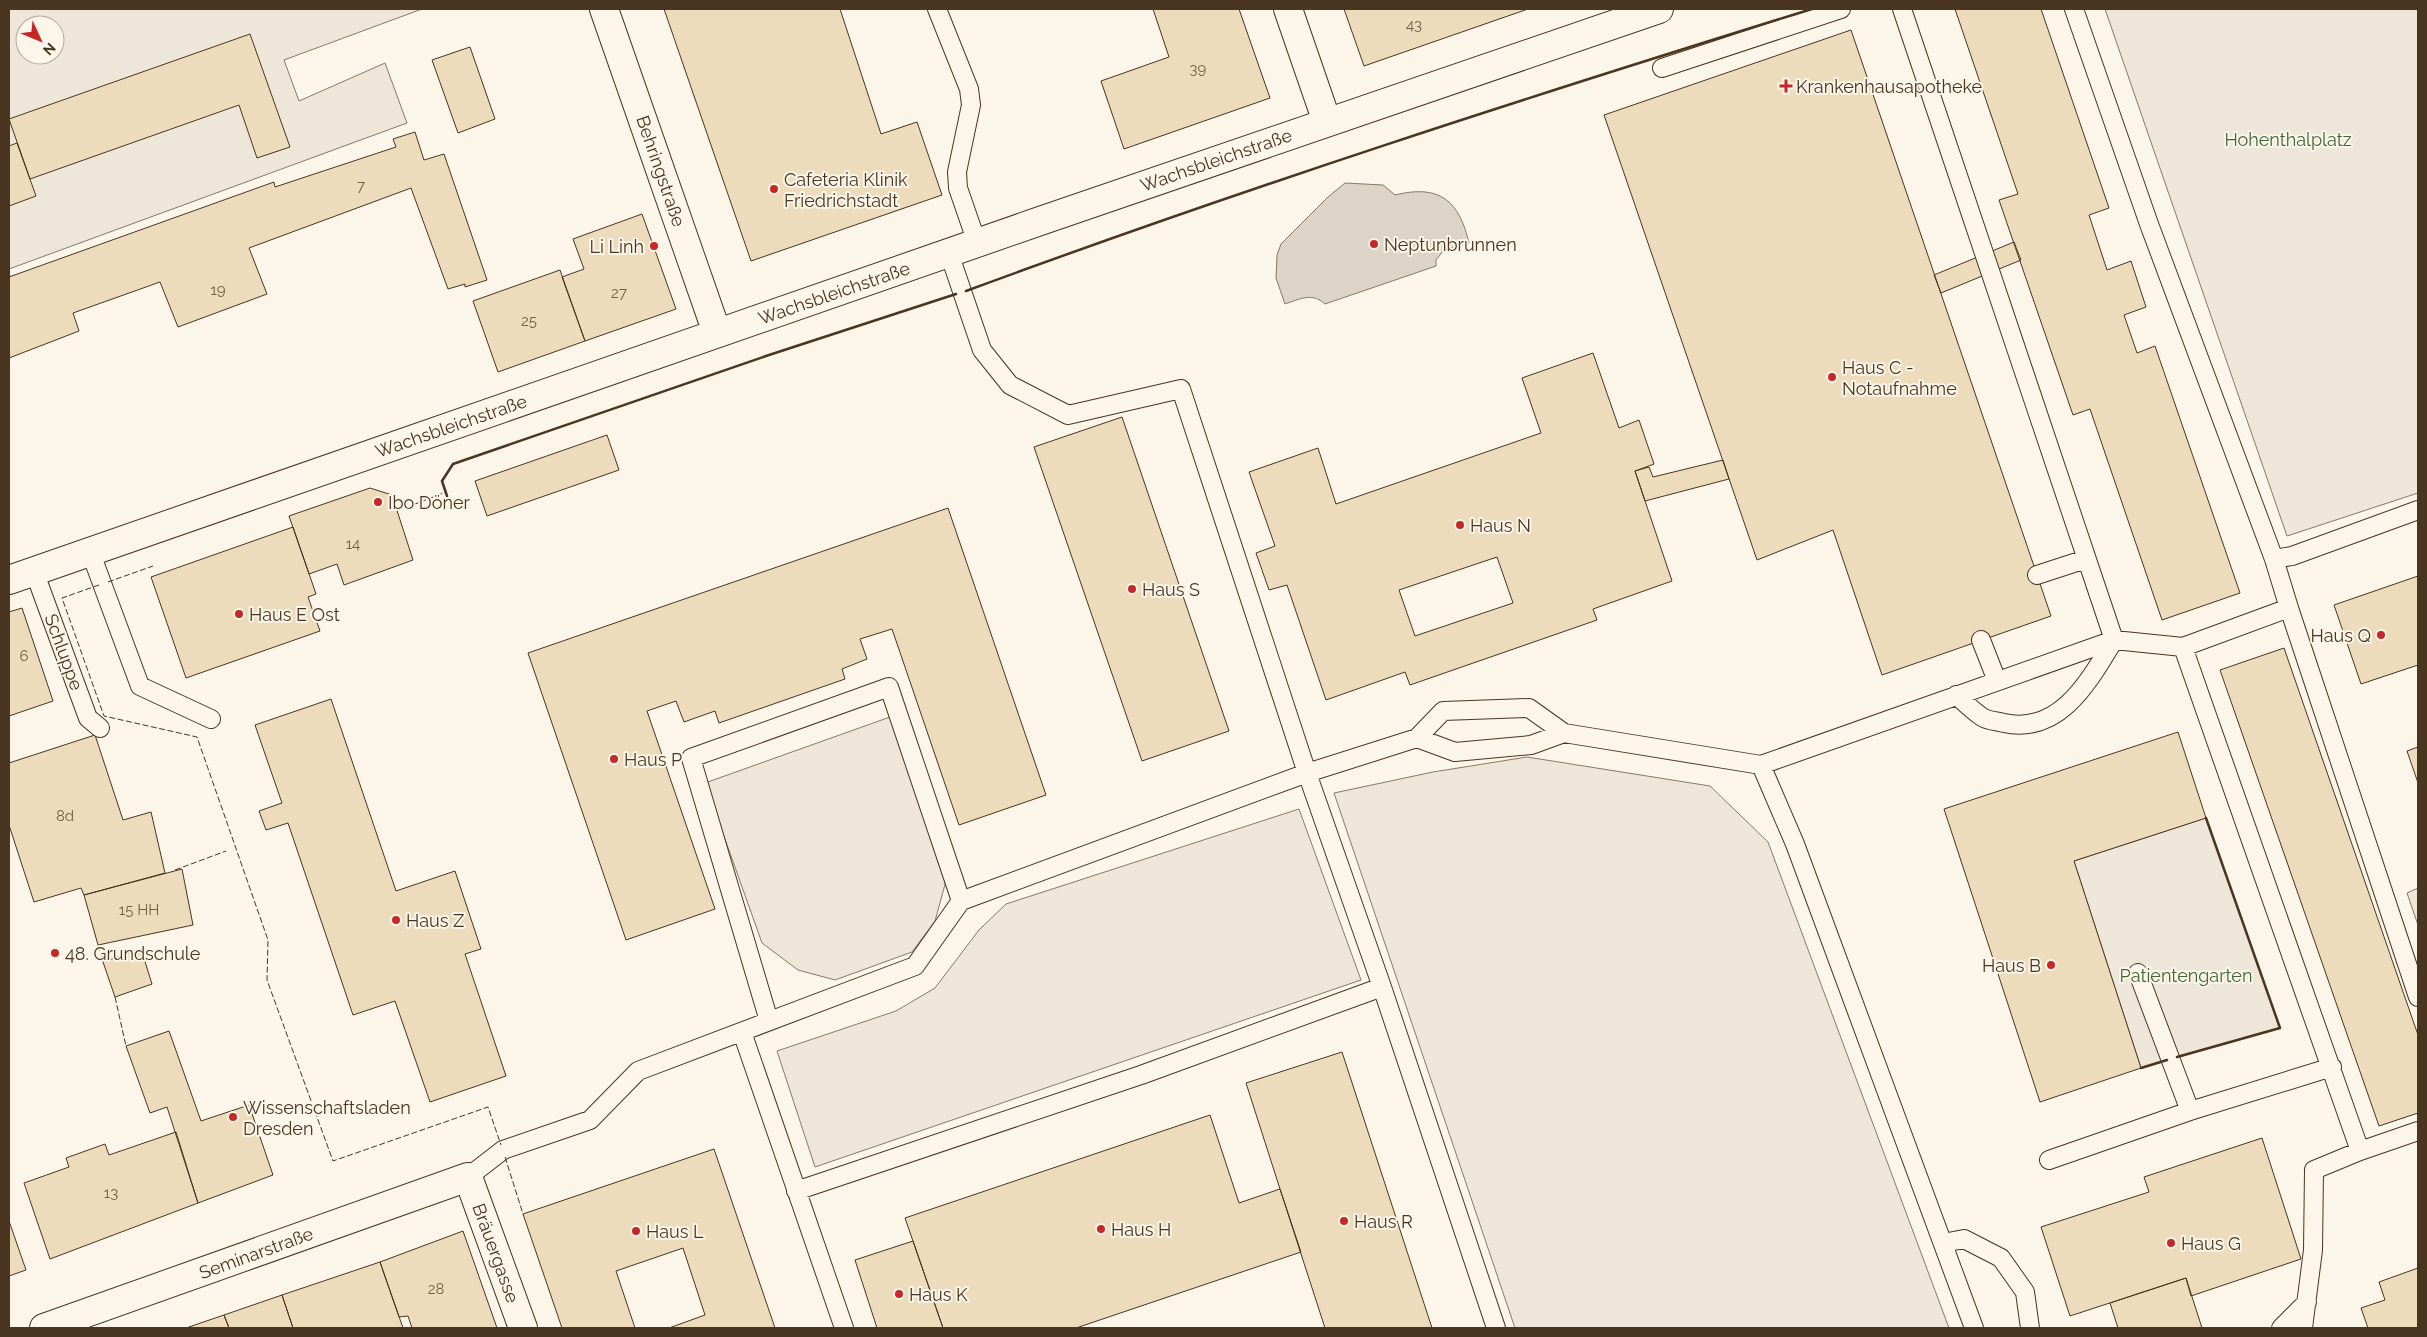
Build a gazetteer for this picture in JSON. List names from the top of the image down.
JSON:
{
  "streets": {
    "street": [
      "Wachsbleichstraße",
      "Behringstraße",
      "Seminarstraße",
      "Bräuergasse"
    ],
    "lane": ["Schluppe"]
  },
  "crossings": [
    ["Wachsbleichstraße", "Behringstraße"],
    ["Wachsbleichstraße", "Schluppe"],
    ["Seminarstraße", "Bräuergasse"]
  ],
  "parks": ["Hohenthalplatz", "Patientengarten"],
  "places": {
    "health": ["Krankenhausapotheke"],
    "other": [
      "Cafeteria Klinik Friedrichstadt",
      "Neptunbrunnen",
      "Li Linh",
      "Haus C - Notaufnahme",
      "Ibo Döner",
      "Haus N",
      "Haus S",
      "Haus E Ost",
      "Haus Q",
      "Haus P",
      "Haus Z",
      "48. Grundschule",
      "Haus B",
      "Wissenschaftsladen Dresden",
      "Haus R",
      "Haus H",
      "Haus L",
      "Haus G",
      "Haus K"
    ]
  },
  "house_numbers": [
    "43",
    "39",
    "7",
    "19",
    "27",
    "25",
    "14",
    "6",
    "8d",
    "15 HH",
    "13",
    "28"
  ],
  "north": "bottom right"
}
